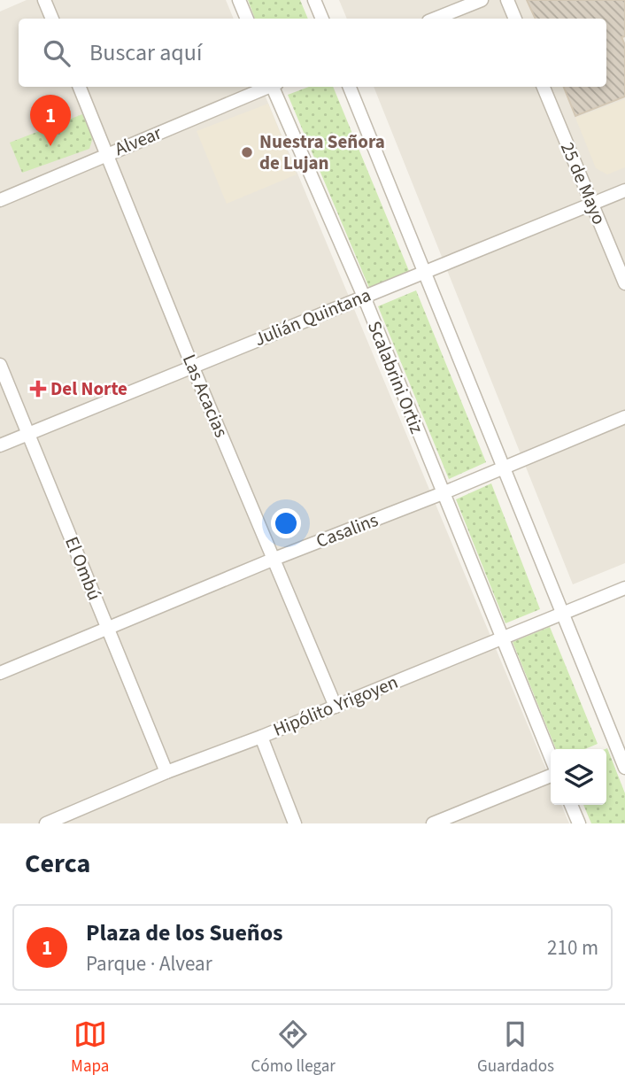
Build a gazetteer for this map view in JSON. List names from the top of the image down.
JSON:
{
  "streets": {
    "street": [
      "Alvear",
      "25 de Mayo",
      "Julián Quintana",
      "Scalabrini Ortiz",
      "Las Acacias",
      "Casalins",
      "El Ombú",
      "Hipólito Yrigoyen"
    ]
  },
  "crossings": [
    ["Alvear", "Las Acacias"],
    ["25 de Mayo", "Julián Quintana"],
    ["Julián Quintana", "Scalabrini Ortiz"],
    ["Julián Quintana", "Las Acacias"],
    ["Julián Quintana", "El Ombú"],
    ["Scalabrini Ortiz", "Casalins"],
    ["Scalabrini Ortiz", "Hipólito Yrigoyen"],
    ["Las Acacias", "Casalins"],
    ["Las Acacias", "Hipólito Yrigoyen"],
    ["Casalins", "El Ombú"],
    ["El Ombú", "Hipólito Yrigoyen"]
  ],
  "places": {
    "other": ["Nuestra Señora de Lujan"],
    "health": ["Del Norte"]
  },
  "page": {
    "search": "Buscar aquí",
    "pins": "1",
    "heading": "Cerca",
    "list": [
      {
        "mark": "1",
        "name": "Plaza de los Sueños",
        "note": "Parque · Alvear",
        "value": "210 m"
      }
    ],
    "nav": ["Mapa", "Cómo llegar", "Guardados"]
  }
}
